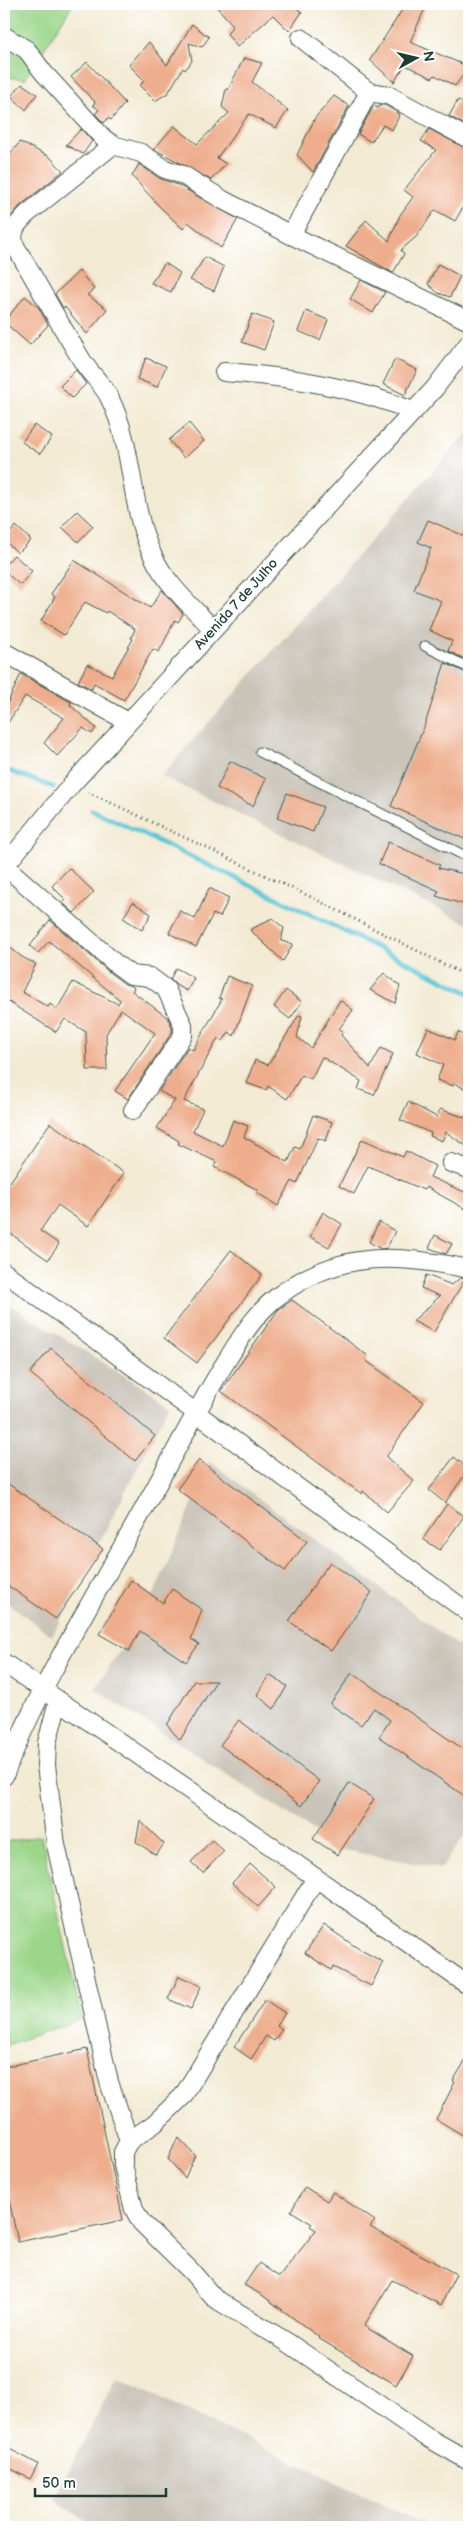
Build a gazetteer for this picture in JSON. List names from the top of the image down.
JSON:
{
  "streets": {
    "street": ["Avenida 7 de Julho"]
  },
  "scale_bar": "50 m",
  "north": "right"
}
